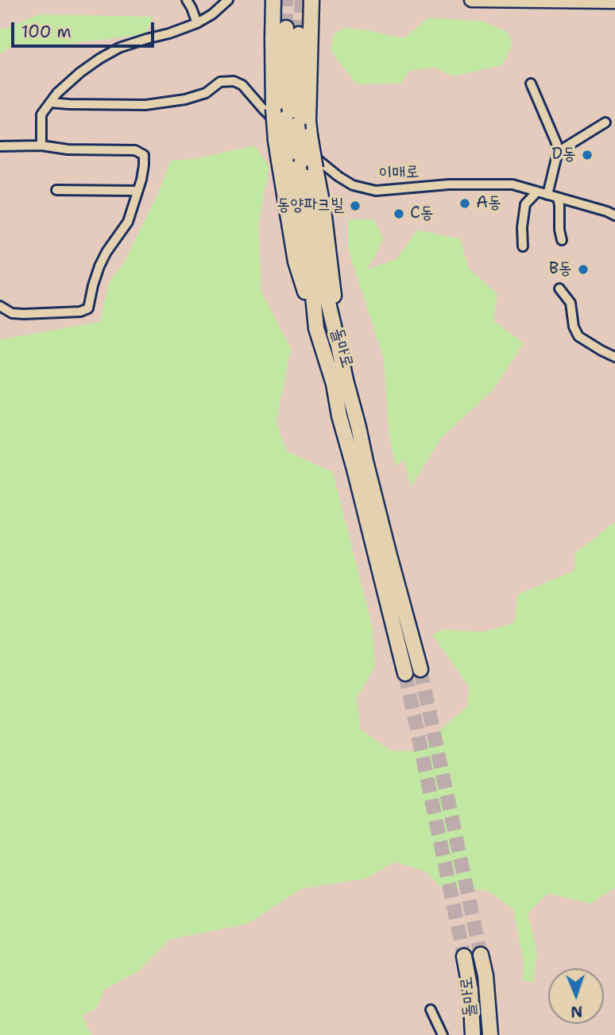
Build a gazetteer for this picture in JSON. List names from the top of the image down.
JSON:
{
  "streets": {
    "main road": ["돌마로"],
    "street": ["이매로"]
  },
  "places": [
    "D동",
    "A동",
    "동양파크빌",
    "C동",
    "B동"
  ],
  "scale_bar": "100 m",
  "north": "bottom"
}
